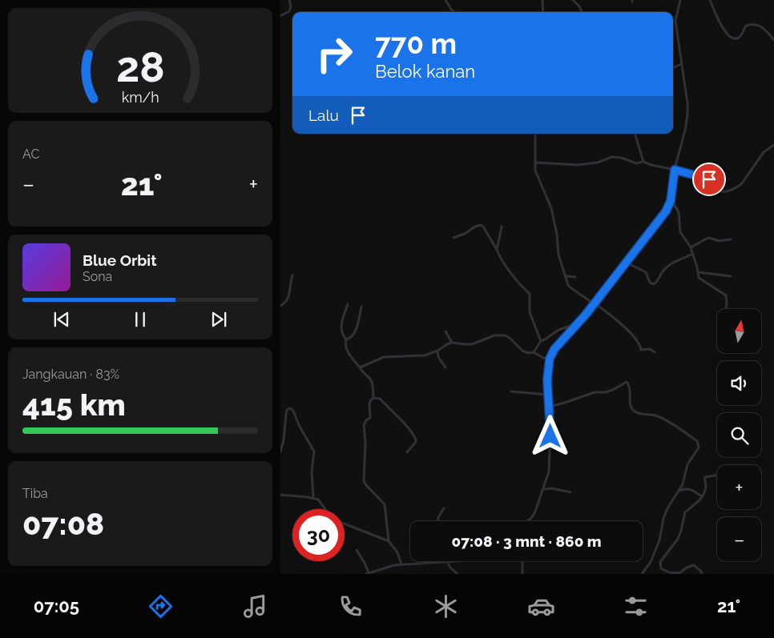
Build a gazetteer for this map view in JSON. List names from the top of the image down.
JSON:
{
  "north": "top",
  "page": {
    "turn": ["770 m", "Belok kanan"],
    "then": "Lalu",
    "tile": [
      "AC",
      ["Jangkauan · 83%", "415 km"],
      ["Tiba", "07:08"]
    ],
    "heat": ["−", "21°", "+"],
    "song": ["Blue Orbit", "Sona"],
    "map_buttons": ["+", "−"],
    "limit": "30",
    "trip": "07:08 · 3 mnt · 860 m",
    "tabs": ["07:05", "21°"],
    "gauge": ["28", "km/h"]
  }
}
